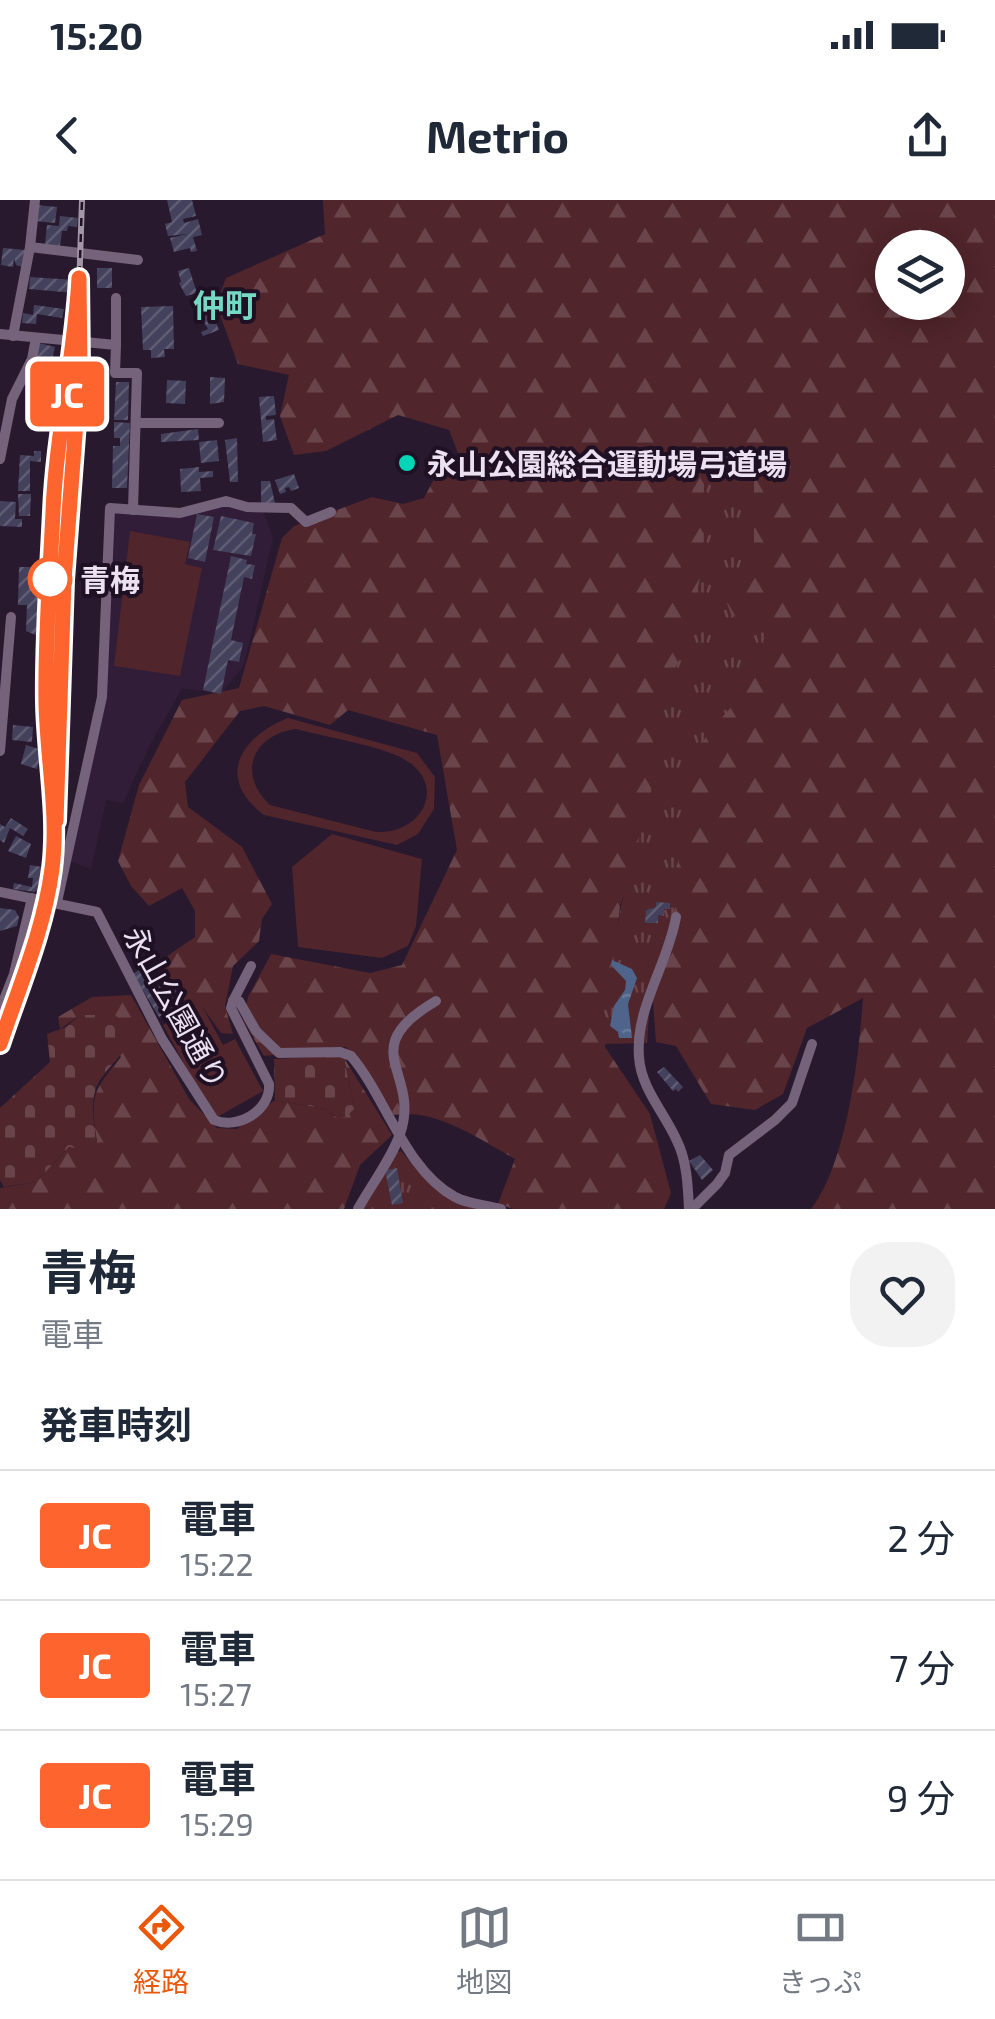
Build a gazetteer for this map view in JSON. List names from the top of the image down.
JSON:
{
  "streets": {
    "street": ["永山公園通り"]
  },
  "districts": ["仲町"],
  "places": ["永山公園総合運動場弓道場", "青梅"],
  "page": {
    "status": "15:20",
    "header": "Metrio",
    "on_map": "JC",
    "heading": [
      ["青梅", "電車"],
      "発車時刻"
    ],
    "list": [
      {
        "mark": "JC",
        "name": "電車",
        "note": "15:22",
        "value": "2 分"
      },
      {
        "mark": "JC",
        "name": "電車",
        "note": "15:27",
        "value": "7 分"
      },
      {
        "mark": "JC",
        "name": "電車",
        "note": "15:29",
        "value": "9 分"
      }
    ],
    "tabs": ["経路", "地図", "きっぷ"]
  }
}
